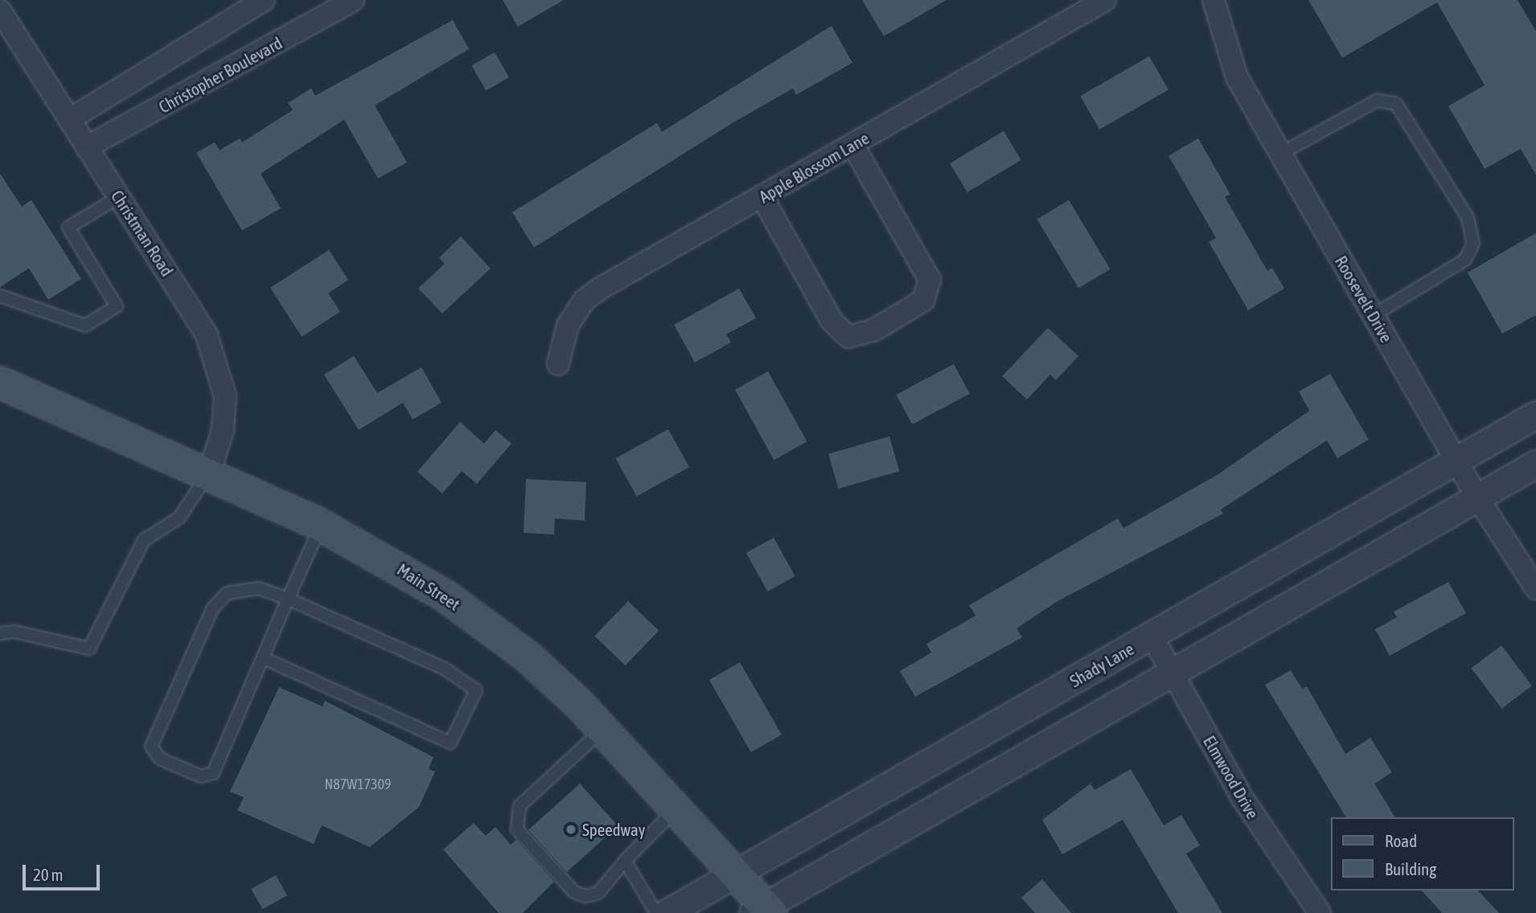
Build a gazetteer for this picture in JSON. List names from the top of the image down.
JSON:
{
  "streets": {
    "main road": ["Main Street"],
    "street": [
      "Christopher Boulevard",
      "Apple Blossom Lane",
      "Christman Road",
      "Roosevelt Drive",
      "Shady Lane",
      "Elmwood Drive"
    ]
  },
  "crossings": [
    ["Christopher Boulevard", "Christman Road"],
    ["Christman Road", "Main Street"],
    ["Roosevelt Drive", "Shady Lane"],
    ["Main Street", "Shady Lane"],
    ["Shady Lane", "Elmwood Drive"]
  ],
  "places": ["Speedway"],
  "house_numbers": ["N87W17309"],
  "legend": ["Road", "Building"],
  "scale_bar": "20 m"
}
